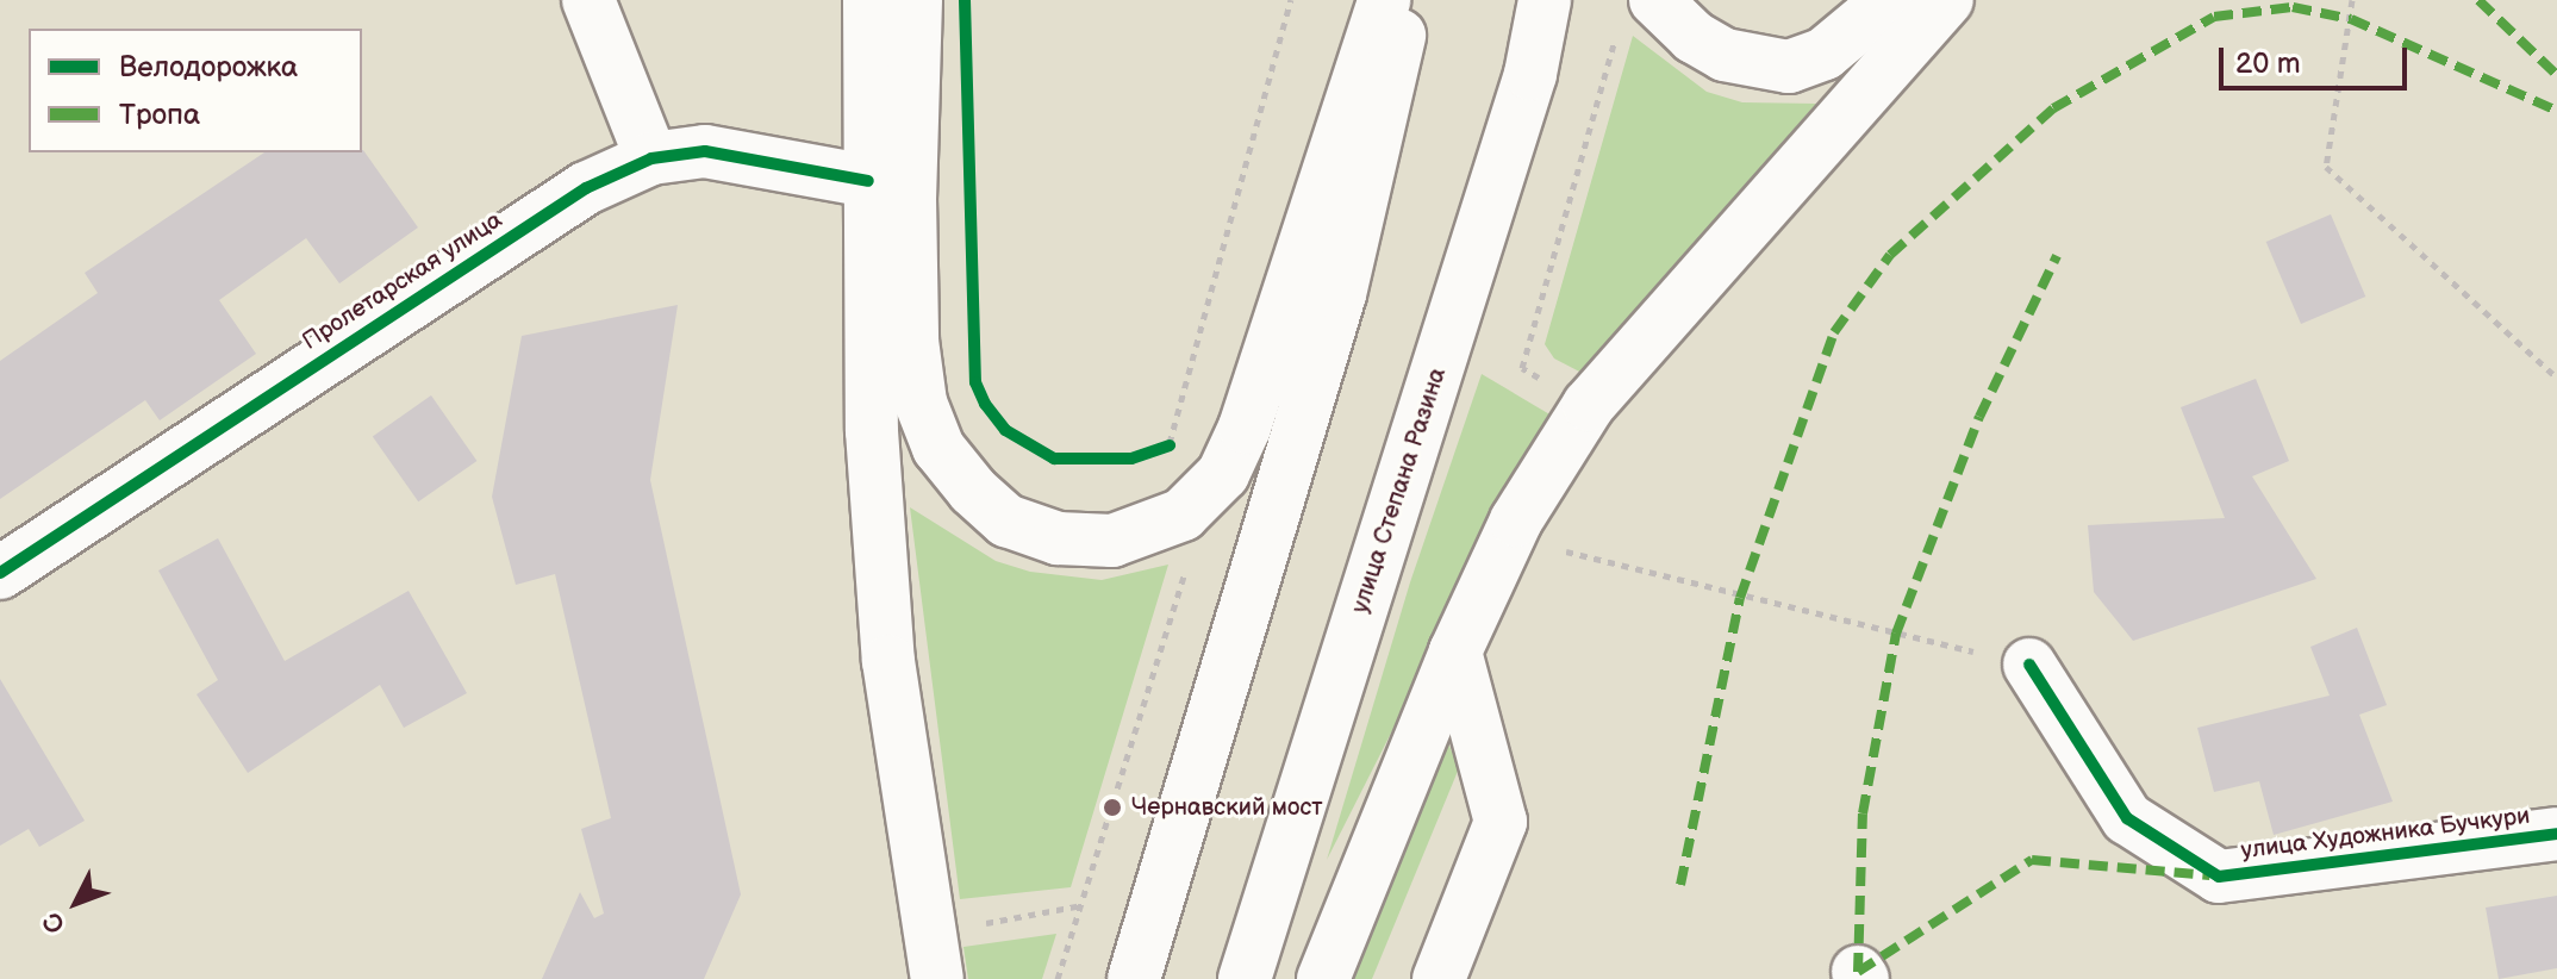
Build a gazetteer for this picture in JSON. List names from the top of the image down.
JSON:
{
  "streets": {
    "main road": ["Пролетарская улица", "улица Степана Разина", "улица Художника Бучкури"]
  },
  "places": ["Чернавский мост"],
  "legend": ["Велодорожка", "Тропа"],
  "scale_bar": "20 m",
  "north": "bottom left"
}
